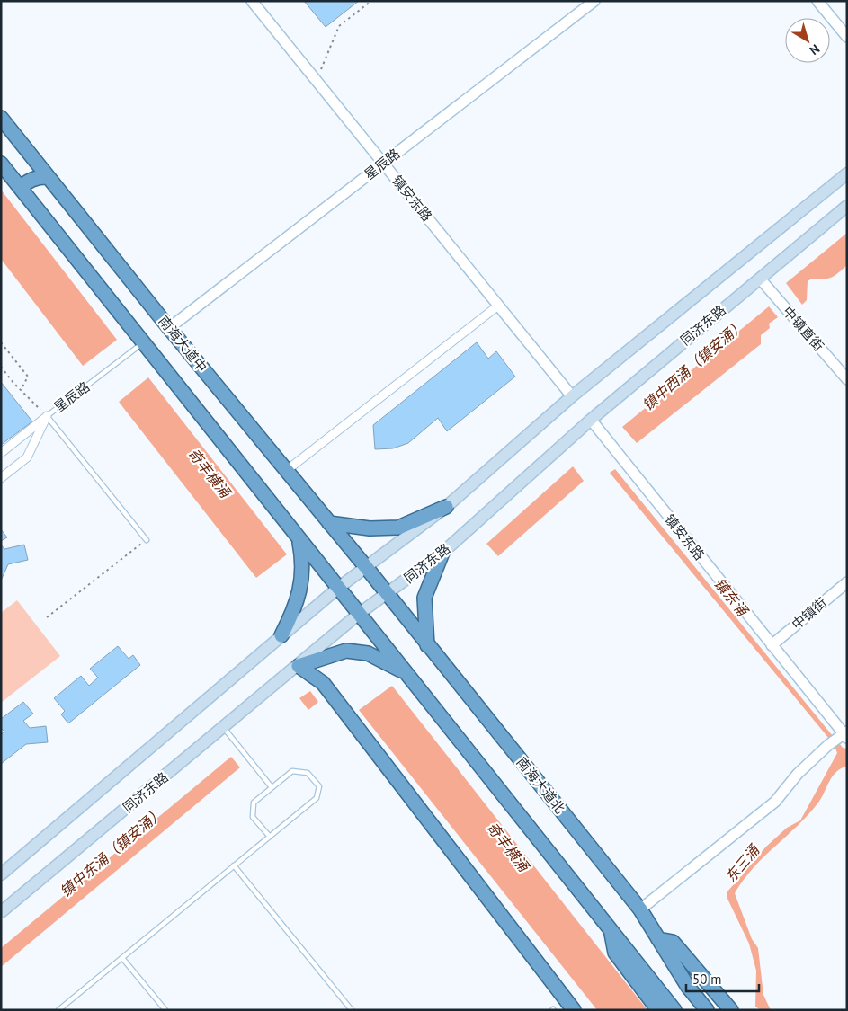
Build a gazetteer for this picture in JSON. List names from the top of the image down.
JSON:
{
  "streets": {
    "highway": ["南海大道中", "南海大道北"],
    "main road": ["同济东路"],
    "street": [
      "星辰路",
      "镇安东路",
      "中镇直街",
      "中镇街"
    ]
  },
  "crossings": [
    ["星辰路", "镇安东路"],
    ["星辰路", "南海大道中"],
    ["镇安东路", "同济东路"],
    ["镇安东路", "中镇街"],
    ["同济东路", "中镇直街"],
    ["同济东路", "南海大道中"],
    ["同济东路", "南海大道北"],
    ["南海大道中", "南海大道北"]
  ],
  "water": [
    "镇中西涌（镇安涌）",
    "奇丰横涌",
    "镇东涌",
    "镇中东涌（镇安涌）",
    "东三涌"
  ],
  "scale_bar": "50 m",
  "north": "bottom right"
}
